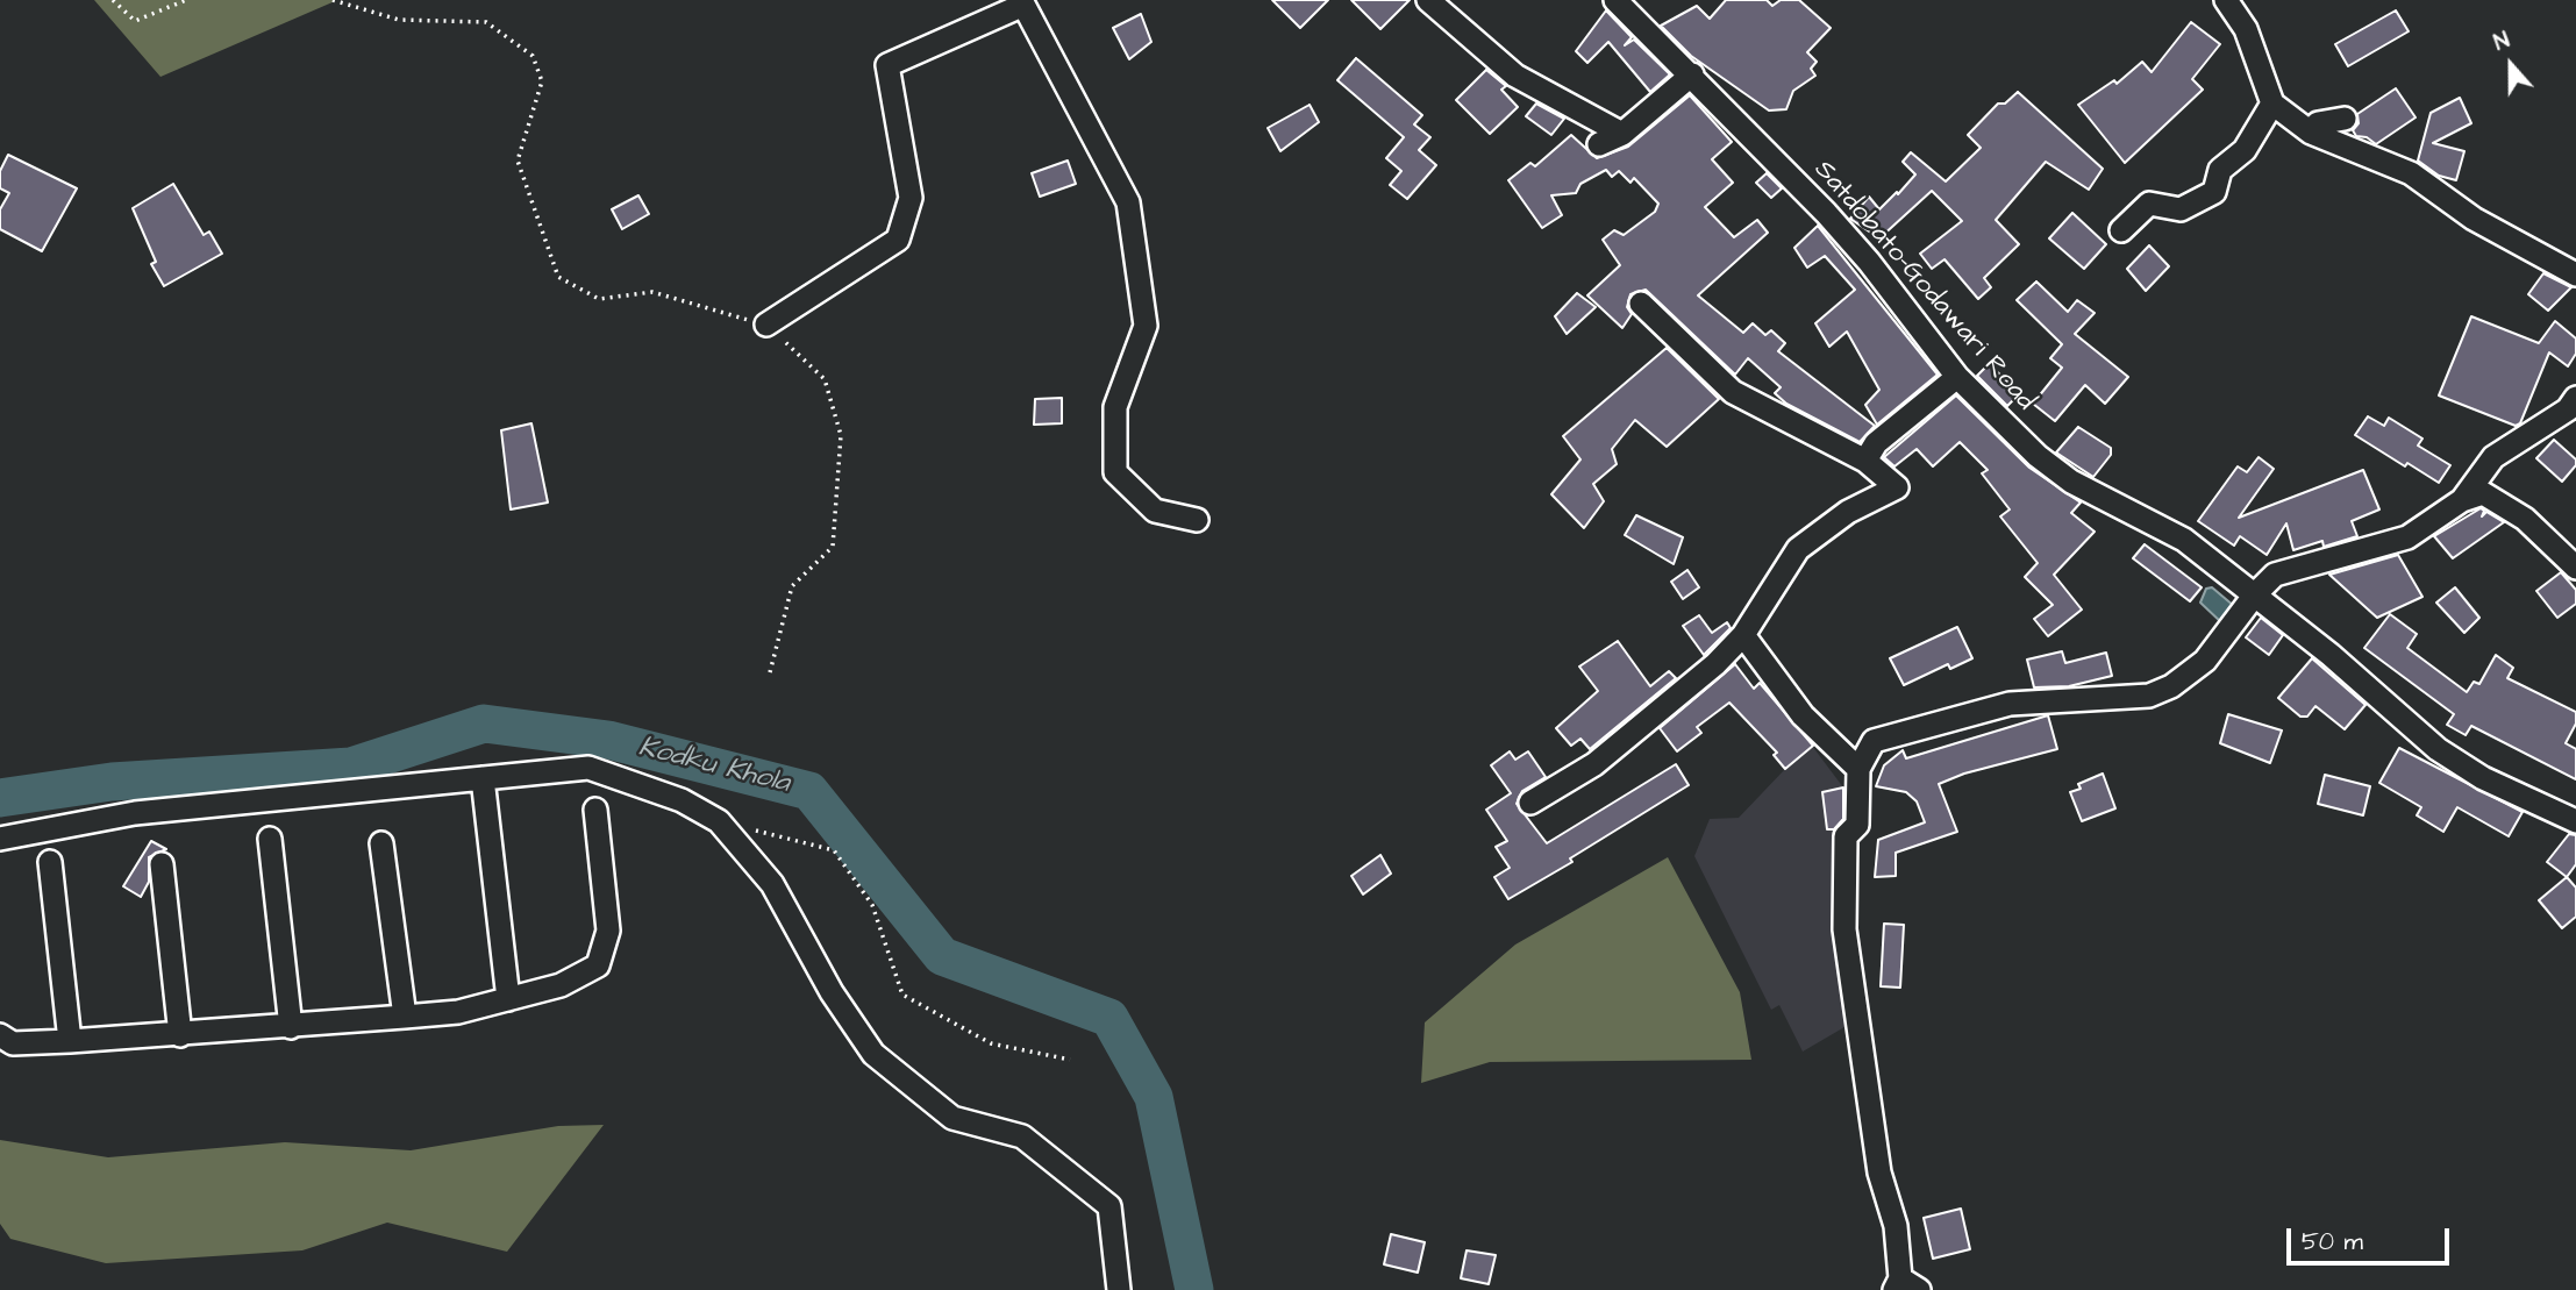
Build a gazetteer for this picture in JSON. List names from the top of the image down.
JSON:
{
  "streets": {
    "street": ["Satdobato-Godawari Road"]
  },
  "water": ["Kodku Khola"],
  "scale_bar": "50 m",
  "north": "top"
}
